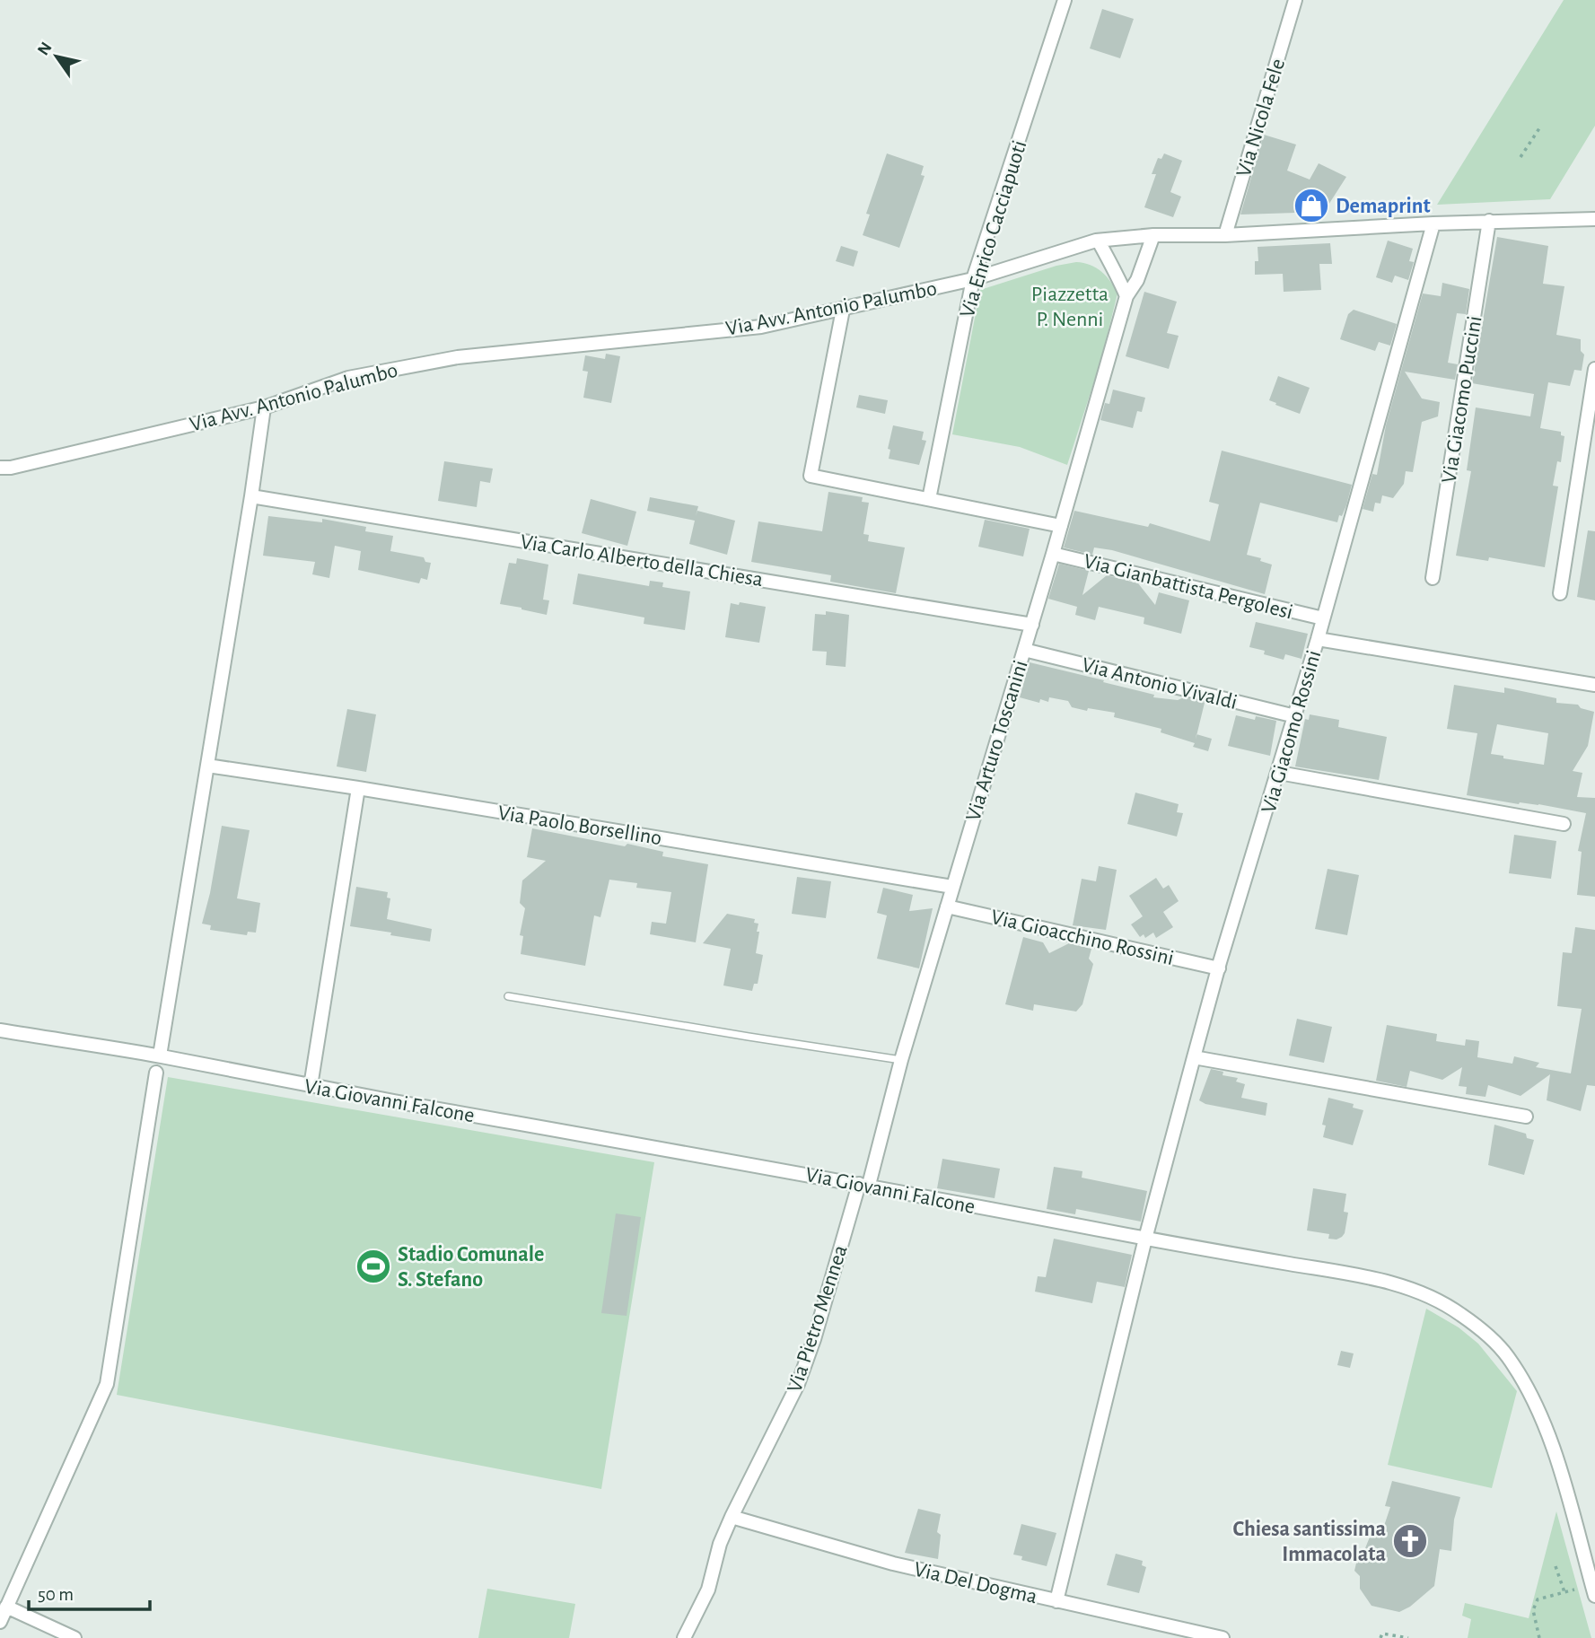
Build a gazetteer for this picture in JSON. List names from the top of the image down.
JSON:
{
  "streets": {
    "street": [
      "Via Nicola Fele",
      "Via Enrico Cacciapuoti",
      "Via Avv. Antonio Palumbo",
      "Via Giacomo Puccini",
      "Via Carlo Alberto della Chiesa",
      "Via Gianbattista Pergolesi",
      "Via Antonio Vivaldi",
      "Via Giacomo Rossini",
      "Via Arturo Toscanini",
      "Via Paolo Borsellino",
      "Via Gioacchino Rossini",
      "Via Giovanni Falcone",
      "Via Pietro Mennea",
      "Via Del Dogma"
    ]
  },
  "crossings": [
    ["Via Nicola Fele", "Via Avv. Antonio Palumbo"],
    ["Via Enrico Cacciapuoti", "Via Avv. Antonio Palumbo"],
    ["Via Avv. Antonio Palumbo", "Via Giacomo Puccini"],
    ["Via Avv. Antonio Palumbo", "Via Giacomo Rossini"],
    ["Via Avv. Antonio Palumbo", "Via Arturo Toscanini"],
    ["Via Carlo Alberto della Chiesa", "Via Arturo Toscanini"],
    ["Via Gianbattista Pergolesi", "Via Giacomo Rossini"],
    ["Via Gianbattista Pergolesi", "Via Arturo Toscanini"],
    ["Via Antonio Vivaldi", "Via Giacomo Rossini"],
    ["Via Antonio Vivaldi", "Via Arturo Toscanini"],
    ["Via Giacomo Rossini", "Via Gioacchino Rossini"],
    ["Via Giacomo Rossini", "Via Giovanni Falcone"],
    ["Via Giacomo Rossini", "Via Del Dogma"],
    ["Via Arturo Toscanini", "Via Paolo Borsellino"],
    ["Via Arturo Toscanini", "Via Gioacchino Rossini"],
    ["Via Arturo Toscanini", "Via Giovanni Falcone"],
    ["Via Arturo Toscanini", "Via Pietro Mennea"],
    ["Via Giovanni Falcone", "Via Pietro Mennea"],
    ["Via Pietro Mennea", "Via Del Dogma"]
  ],
  "parks": ["Piazzetta P. Nenni"],
  "places": {
    "shop": ["Demaprint"],
    "sports": ["Stadio Comunale S. Stefano"],
    "church": ["Chiesa santissima Immacolata"]
  },
  "scale_bar": "50 m",
  "north": "top left"
}
